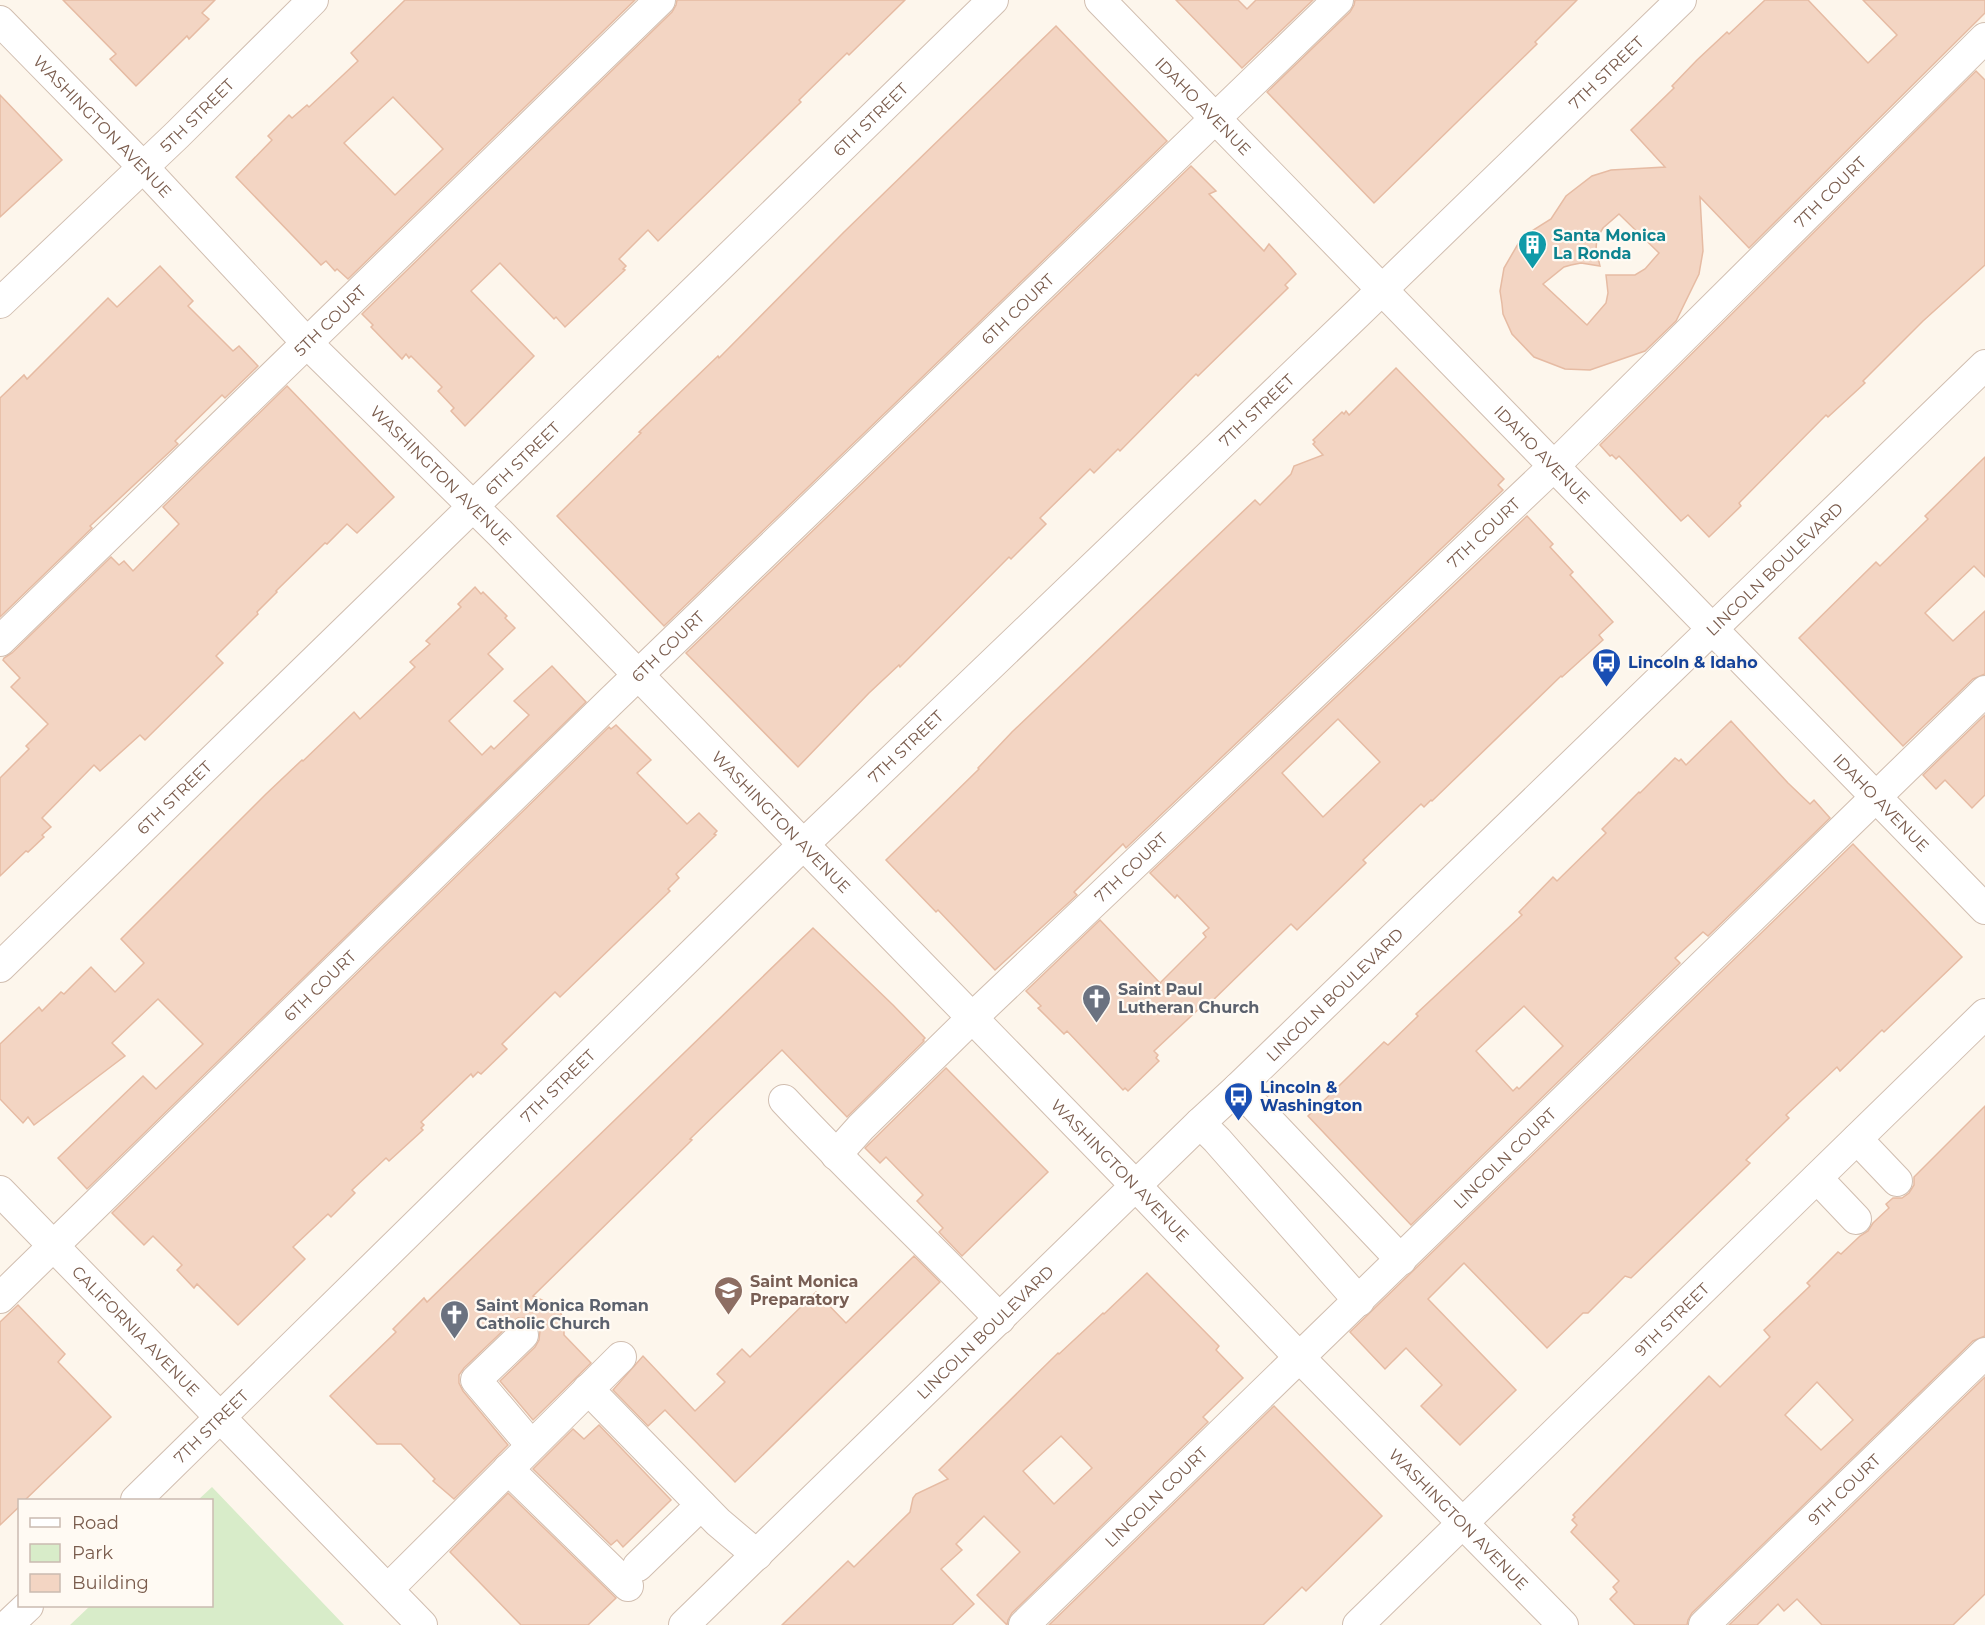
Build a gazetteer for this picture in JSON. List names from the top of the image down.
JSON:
{
  "streets": {
    "street": [
      "7TH STREET",
      "IDAHO AVENUE",
      "5TH STREET",
      "6TH STREET",
      "WASHINGTON AVENUE",
      "7TH COURT",
      "6TH COURT",
      "5TH COURT",
      "LINCOLN BOULEVARD",
      "LINCOLN COURT",
      "9TH STREET",
      "CALIFORNIA AVENUE",
      "9TH COURT"
    ]
  },
  "crossings": [
    ["7TH STREET", "IDAHO AVENUE"],
    ["7TH STREET", "WASHINGTON AVENUE"],
    ["7TH STREET", "CALIFORNIA AVENUE"],
    ["IDAHO AVENUE", "7TH COURT"],
    ["IDAHO AVENUE", "6TH COURT"],
    ["IDAHO AVENUE", "LINCOLN BOULEVARD"],
    ["IDAHO AVENUE", "LINCOLN COURT"],
    ["5TH STREET", "WASHINGTON AVENUE"],
    ["6TH STREET", "WASHINGTON AVENUE"],
    ["WASHINGTON AVENUE", "7TH COURT"],
    ["WASHINGTON AVENUE", "6TH COURT"],
    ["WASHINGTON AVENUE", "5TH COURT"],
    ["WASHINGTON AVENUE", "LINCOLN BOULEVARD"],
    ["WASHINGTON AVENUE", "LINCOLN COURT"],
    ["WASHINGTON AVENUE", "9TH STREET"],
    ["6TH COURT", "CALIFORNIA AVENUE"]
  ],
  "places": {
    "building": ["Santa Monica La Ronda"],
    "bus stop": ["Lincoln & Idaho", "Lincoln & Washington"],
    "church": ["Saint Paul Lutheran Church", "Saint Monica Roman Catholic Church"],
    "school or university": ["Saint Monica Preparatory"]
  },
  "legend": ["Road", "Park", "Building"]
}
